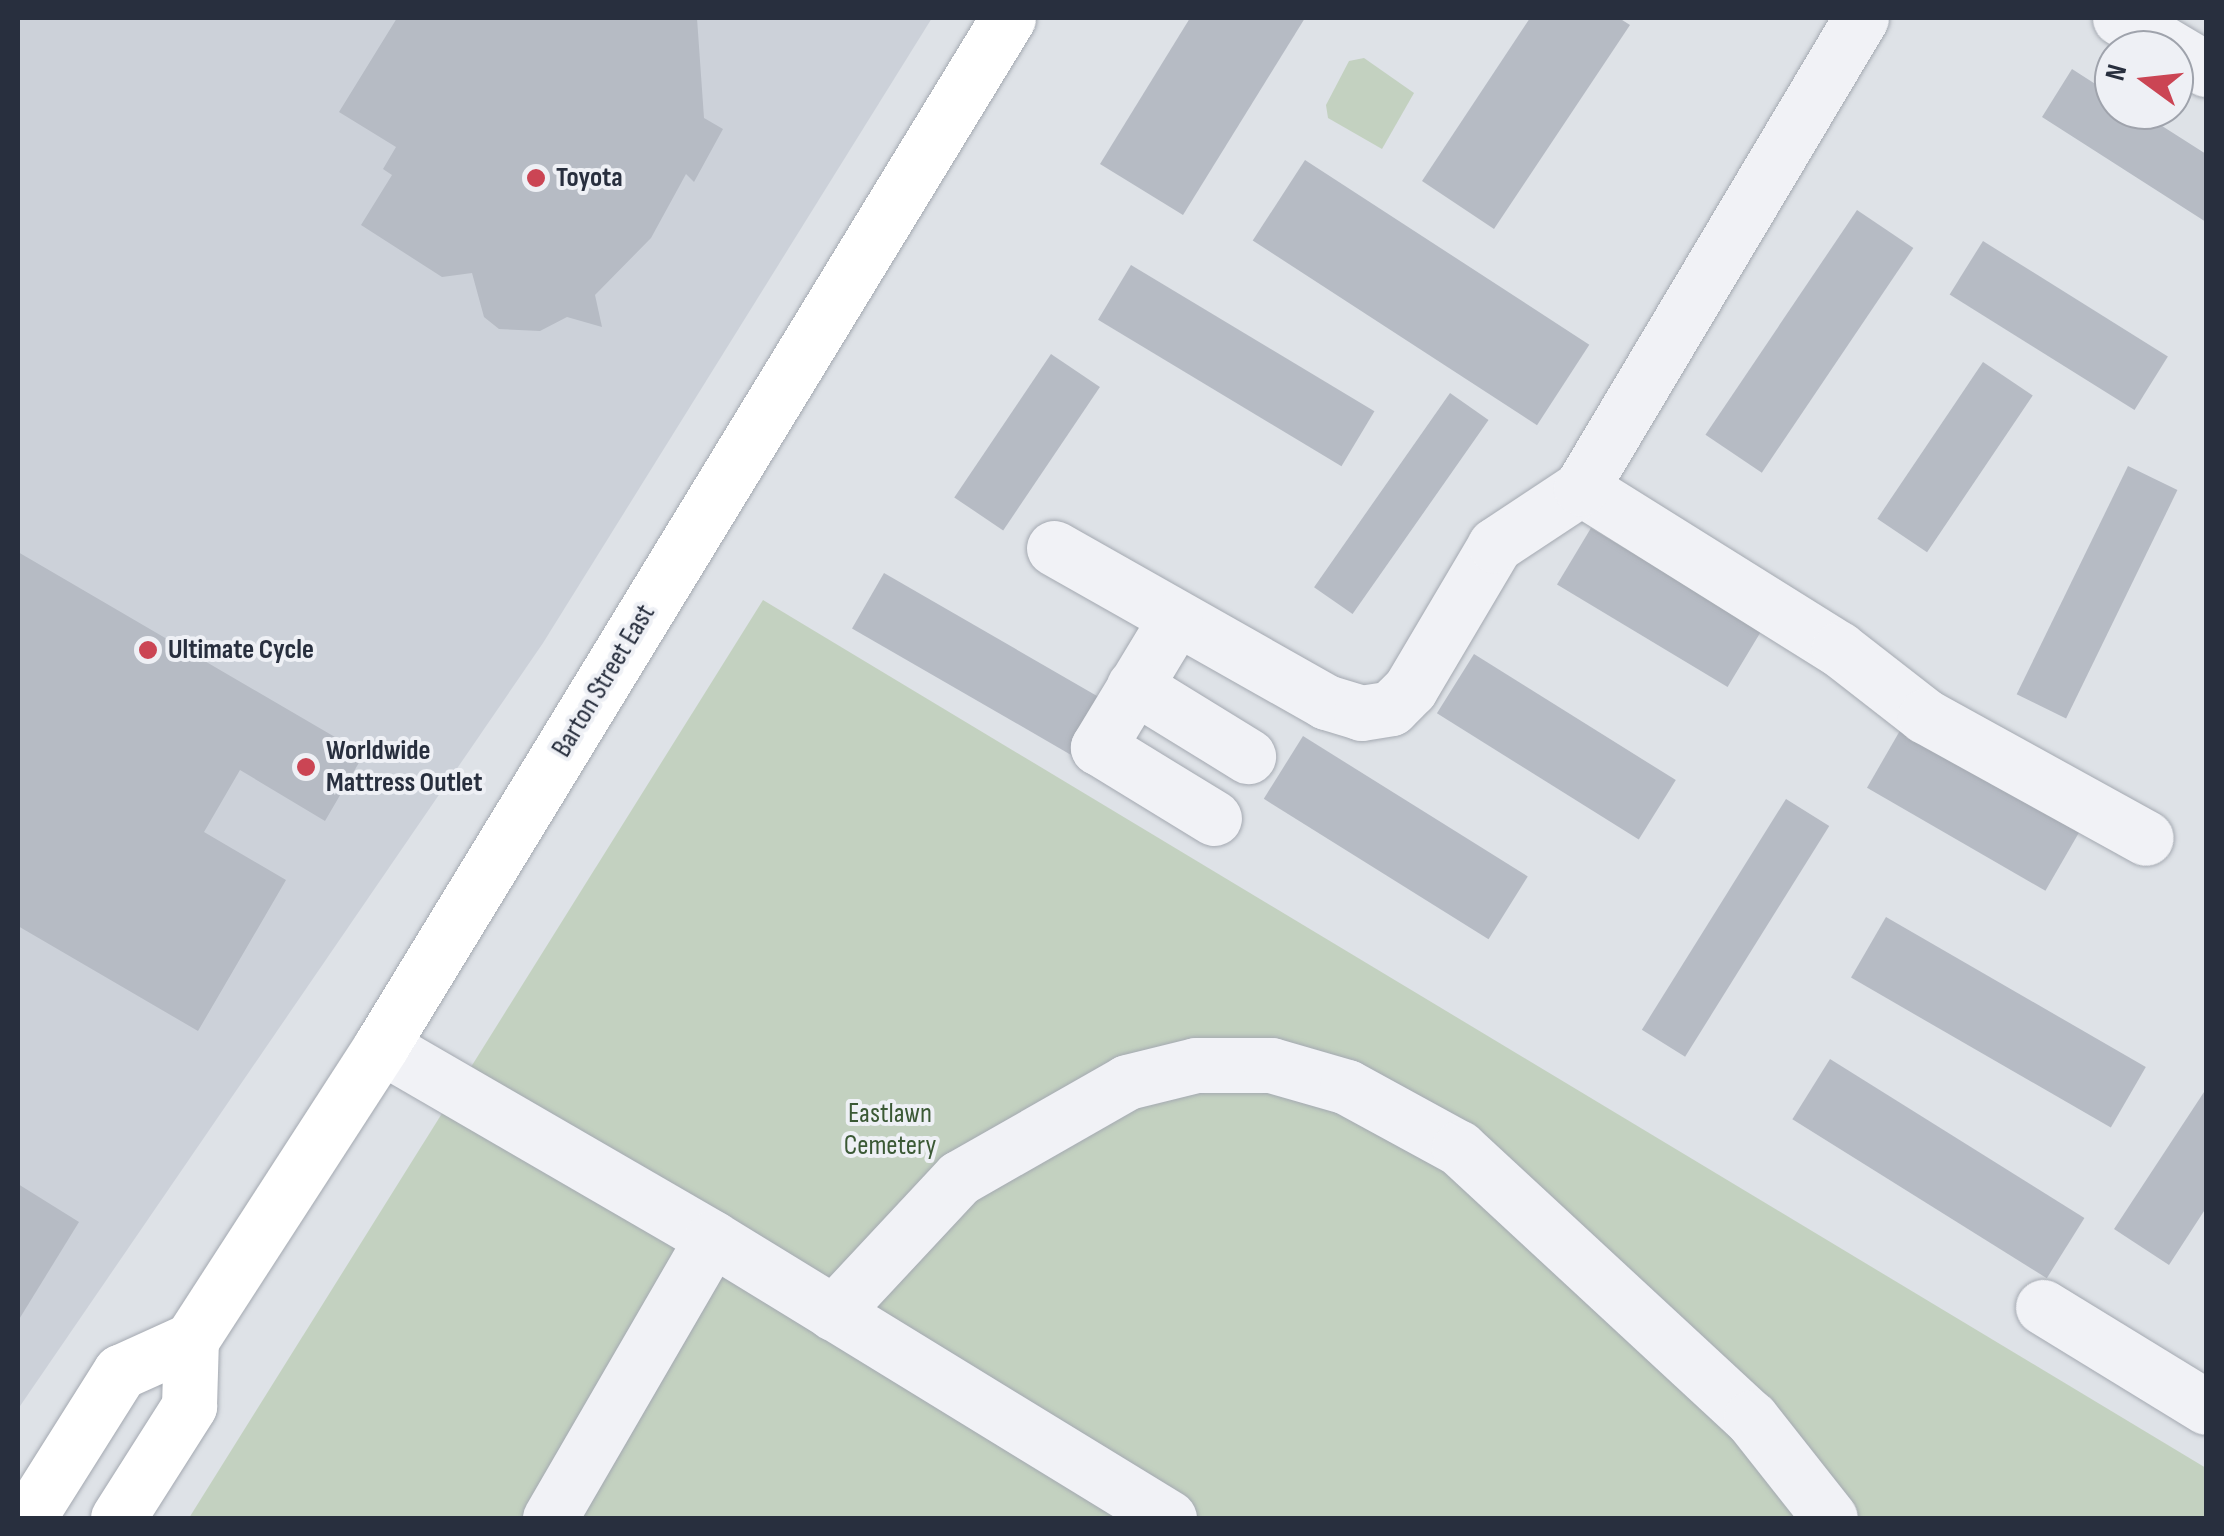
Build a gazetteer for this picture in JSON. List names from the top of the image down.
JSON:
{
  "streets": {
    "main road": ["Barton Street East"]
  },
  "parks": ["Eastlawn Cemetery"],
  "places": ["Toyota", "Ultimate Cycle", "Worldwide Mattress Outlet"],
  "north": "left"
}
